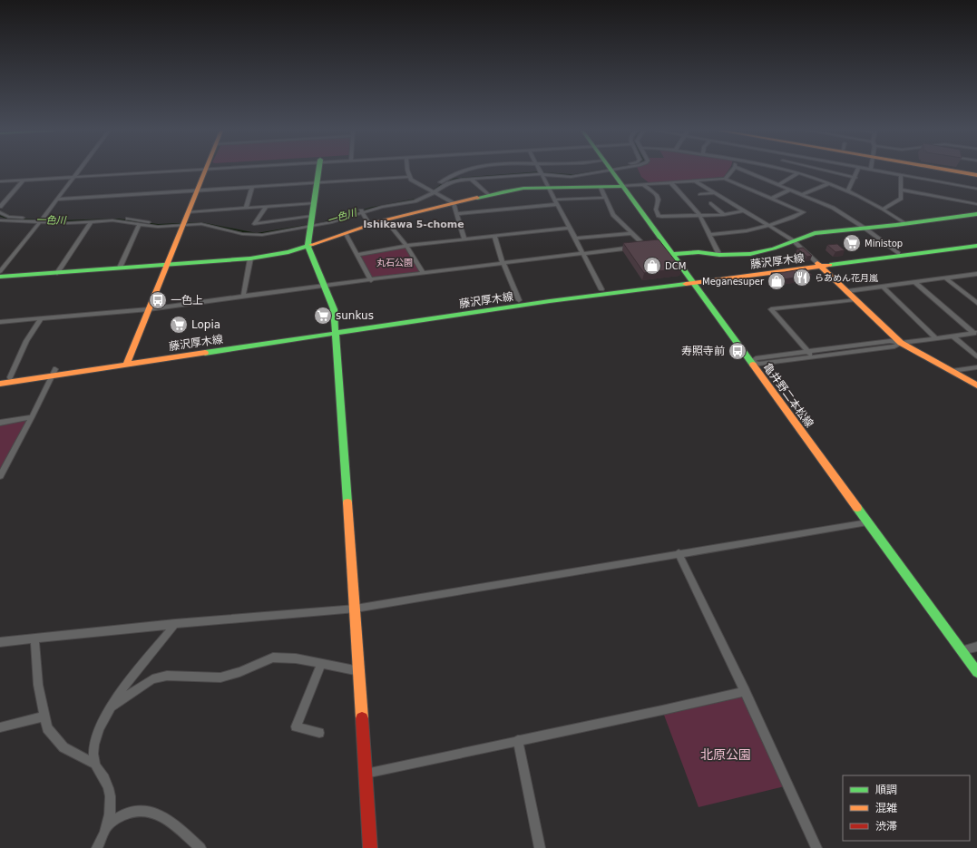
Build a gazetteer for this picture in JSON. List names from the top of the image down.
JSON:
{
  "streets": {
    "street": ["藤沢厚木線", "亀井野二本松線"]
  },
  "crossings": [
    ["藤沢厚木線", "亀井野二本松線"]
  ],
  "districts": ["Ishikawa 5-chome"],
  "water": ["一色川"],
  "parks": ["丸石公園", "北原公園"],
  "places": {
    "supermarket": ["Ministop", "sunkus", "Lopia"],
    "shop": ["DCM", "Meganesuper"],
    "restaurant": ["らあめん花月嵐"],
    "bus stop": ["一色上", "寿照寺前"]
  },
  "legend": ["順調", "混雑", "渋滞"]
}
